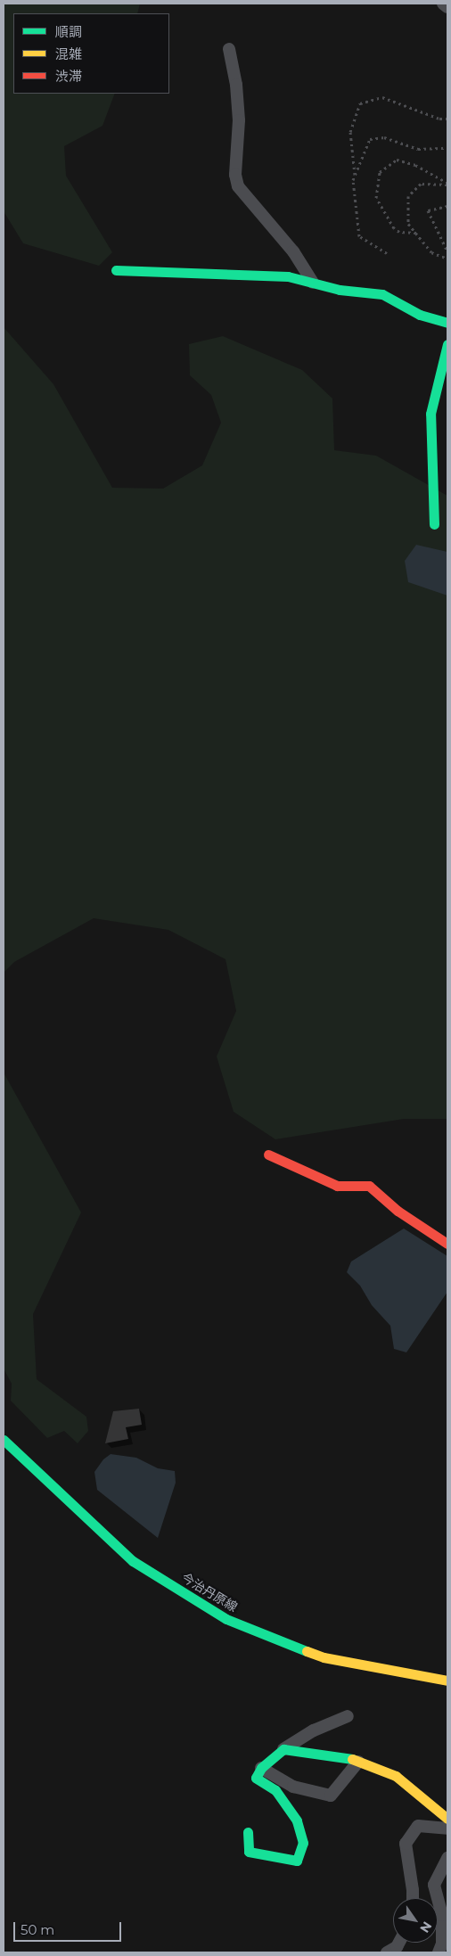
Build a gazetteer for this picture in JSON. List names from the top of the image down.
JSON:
{
  "streets": {
    "street": ["今治丹原線"]
  },
  "legend": ["順調", "混雑", "渋滞"],
  "scale_bar": "50 m",
  "north": "bottom right"
}
